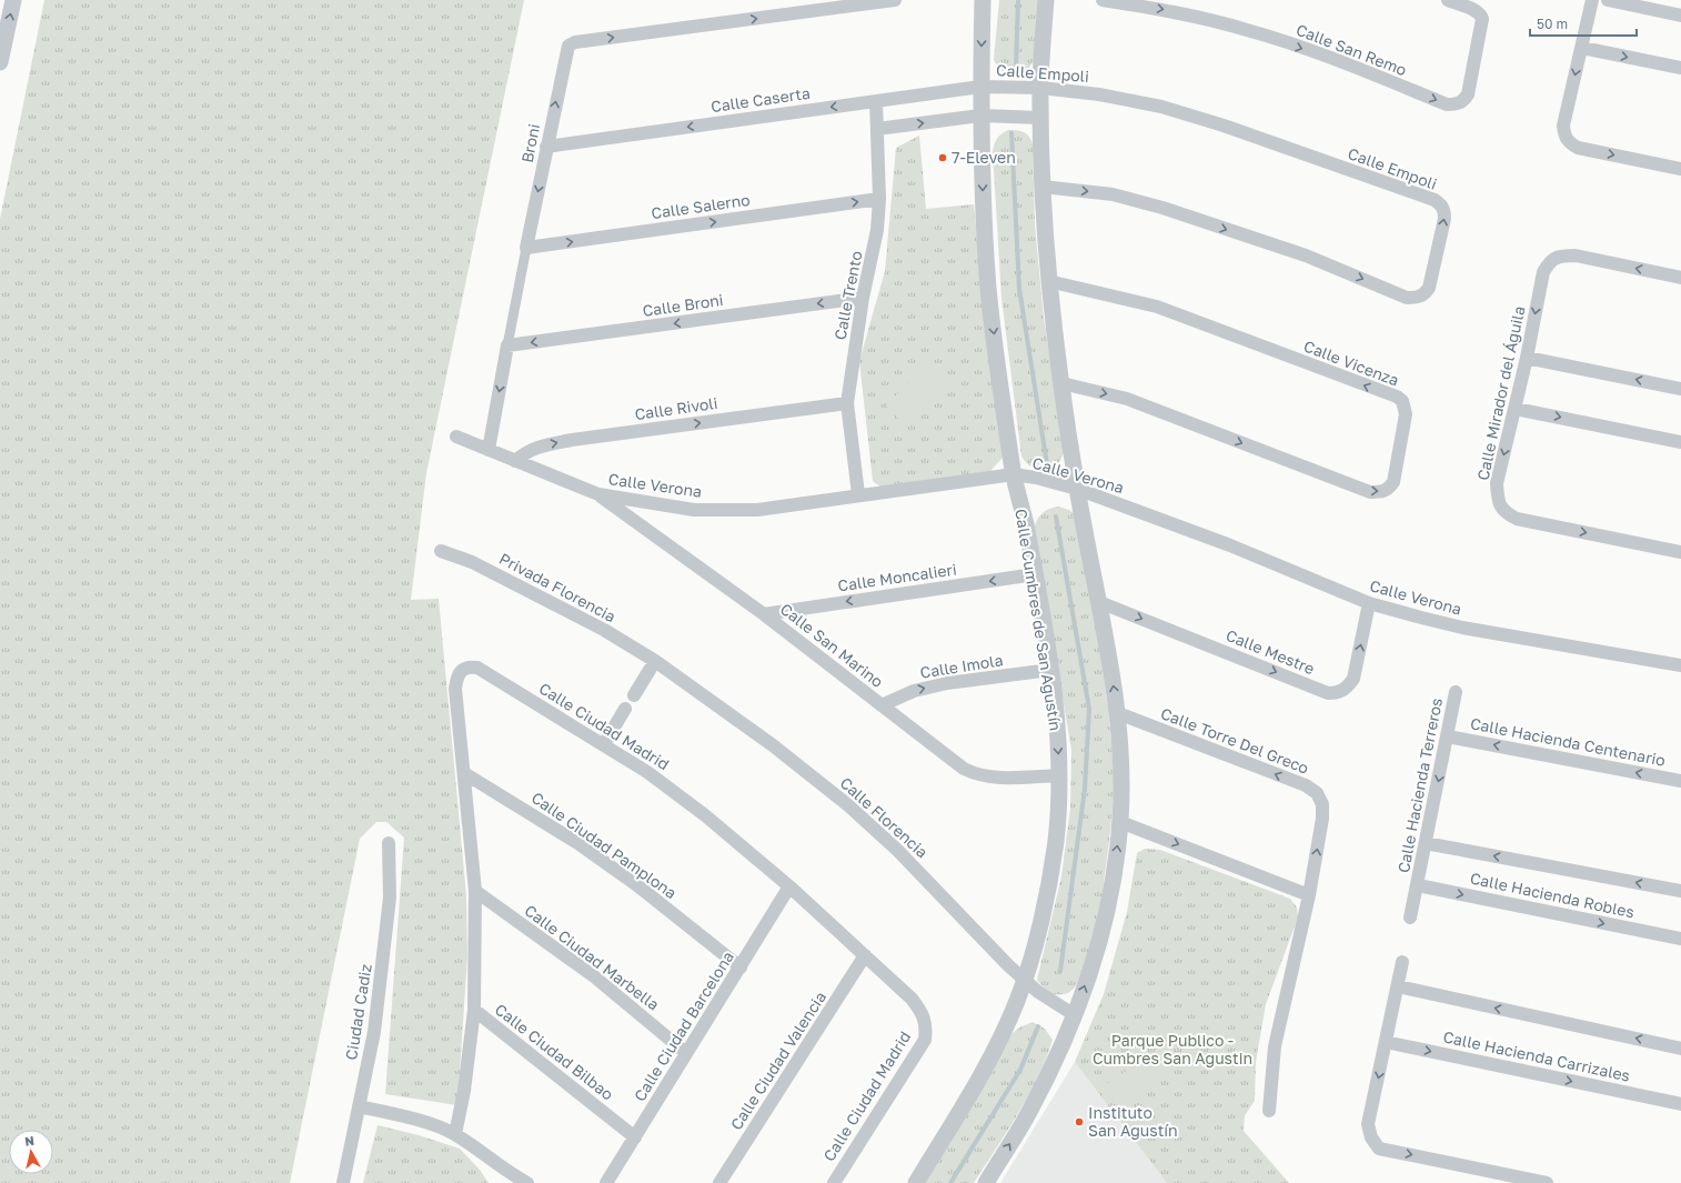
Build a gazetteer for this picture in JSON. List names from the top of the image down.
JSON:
{
  "streets": {
    "street": [
      "Calle San Remo",
      "Calle Empoli",
      "Calle Caserta",
      "Broni",
      "Calle Salerno",
      "Calle Trento",
      "Calle Broni",
      "Calle Vicenza",
      "Calle Mirador del Águila",
      "Calle Rivoli",
      "Calle Verona",
      "Calle Moncalieri",
      "Privada Florencia",
      "Calle Cumbres de San Agustín",
      "Calle San Marino",
      "Calle Mestre",
      "Calle Imola",
      "Calle Ciudad Madrid",
      "Calle Torre Del Greco",
      "Calle Hacienda Centenario",
      "Calle Hacienda Terreros",
      "Calle Florencia",
      "Calle Ciudad Pamplona",
      "Calle Hacienda Robles",
      "Calle Ciudad Marbella",
      "Ciudad Cadiz",
      "Calle Ciudad Barcelona",
      "Calle Ciudad Bilbao",
      "Calle Hacienda Carrizales",
      "Calle Ciudad Valencia"
    ]
  },
  "crossings": [
    ["Calle Empoli", "Calle Caserta"],
    ["Calle Empoli", "Calle Cumbres de San Agustín"],
    ["Calle Caserta", "Broni"],
    ["Calle Caserta", "Calle Trento"],
    ["Calle Caserta", "Calle Cumbres de San Agustín"],
    ["Broni", "Calle Salerno"],
    ["Calle Salerno", "Calle Trento"],
    ["Calle Trento", "Calle Broni"],
    ["Calle Trento", "Calle Rivoli"],
    ["Calle Trento", "Calle Verona"],
    ["Calle Rivoli", "Calle Verona"],
    ["Calle Verona", "Calle Cumbres de San Agustín"],
    ["Calle Verona", "Calle San Marino"],
    ["Calle Verona", "Calle Mestre"],
    ["Calle Moncalieri", "Calle Cumbres de San Agustín"],
    ["Calle Moncalieri", "Calle San Marino"],
    ["Privada Florencia", "Calle Florencia"],
    ["Calle Cumbres de San Agustín", "Calle San Marino"],
    ["Calle Cumbres de San Agustín", "Calle Imola"],
    ["Calle Cumbres de San Agustín", "Calle Florencia"],
    ["Calle San Marino", "Calle Imola"],
    ["Calle Ciudad Madrid", "Calle Ciudad Pamplona"],
    ["Calle Ciudad Madrid", "Calle Ciudad Marbella"],
    ["Calle Ciudad Madrid", "Calle Ciudad Barcelona"],
    ["Calle Ciudad Madrid", "Calle Ciudad Bilbao"],
    ["Calle Ciudad Madrid", "Calle Ciudad Valencia"],
    ["Calle Hacienda Centenario", "Calle Hacienda Terreros"],
    ["Calle Hacienda Terreros", "Calle Hacienda Robles"],
    ["Calle Ciudad Pamplona", "Calle Ciudad Barcelona"],
    ["Calle Ciudad Marbella", "Calle Ciudad Barcelona"],
    ["Calle Ciudad Barcelona", "Calle Ciudad Bilbao"]
  ],
  "one_way": [
    "Calle Caserta",
    "Calle Salerno",
    "Calle Broni",
    "Calle Rivoli",
    "Calle Moncalieri",
    "Calle Imola",
    "Calle Hacienda Centenario",
    "Calle Hacienda Terreros"
  ],
  "parks": ["Parque Publico - Cumbres San Agustin"],
  "places": ["7-Eleven", "Instituto San Agustín"],
  "scale_bar": "50 m",
  "north": "top"
}
